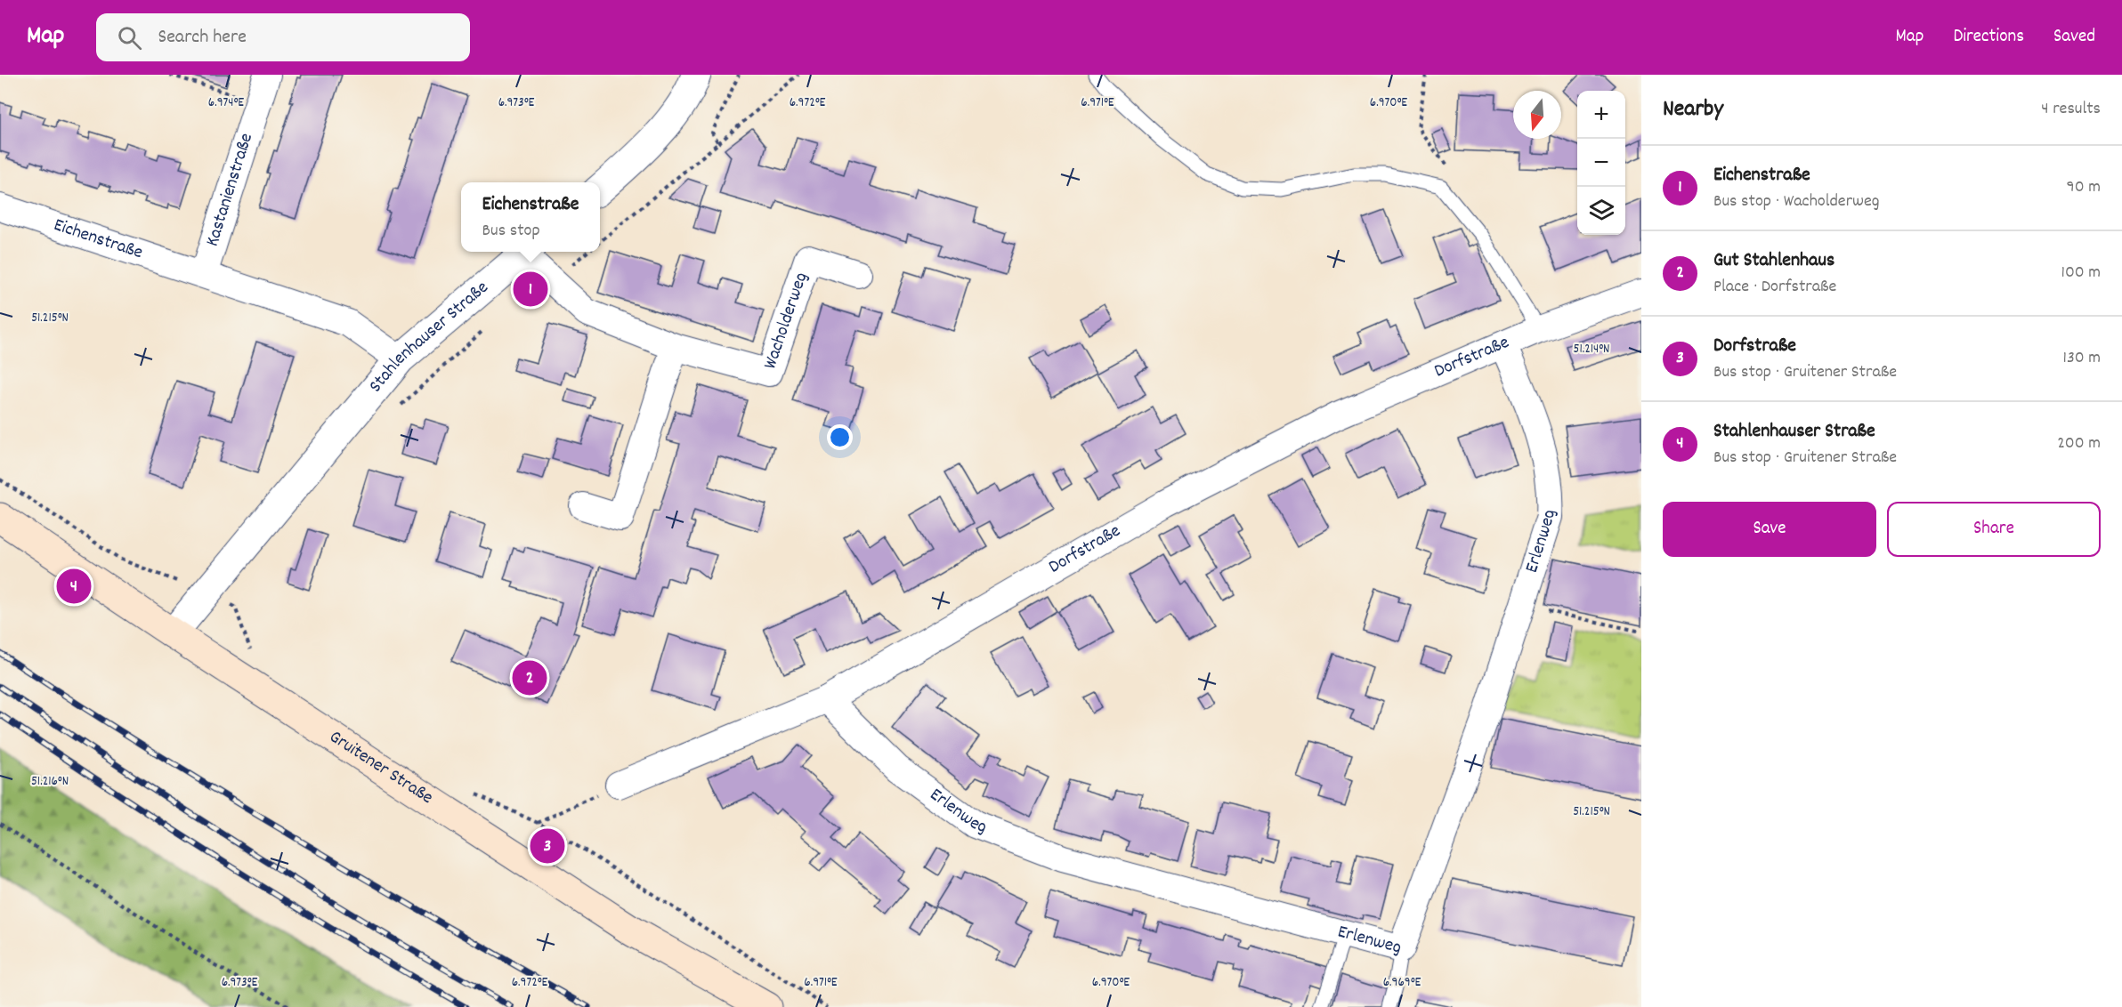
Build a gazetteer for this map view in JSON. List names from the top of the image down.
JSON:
{
  "streets": {
    "main road": ["Gruitener Straße"],
    "street": [
      "Kastanienstraße",
      "Eichenstraße",
      "Wacholderweg",
      "Stahlenhauser Straße",
      "Dorfstraße",
      "Erlenweg"
    ]
  },
  "crossings": [
    ["Kastanienstraße", "Eichenstraße"],
    ["Eichenstraße", "Stahlenhauser Straße"],
    ["Stahlenhauser Straße", "Gruitener Straße"],
    ["Dorfstraße", "Erlenweg"]
  ],
  "north": "bottom",
  "page": {
    "header": "Map",
    "search": "Search here",
    "nav": ["Map", "Directions", "Saved"],
    "heading": ["Nearby", "4 results"],
    "map_buttons": ["+", "−"],
    "list": [
      {
        "mark": "1",
        "name": "Eichenstraße",
        "note": "Bus stop · Wacholderweg",
        "value": "90 m"
      },
      {
        "mark": "2",
        "name": "Gut Stahlenhaus",
        "note": "Place · Dorfstraße",
        "value": "100 m"
      },
      {
        "mark": "3",
        "name": "Dorfstraße",
        "note": "Bus stop · Gruitener Straße",
        "value": "130 m"
      },
      {
        "mark": "4",
        "name": "Stahlenhauser Straße",
        "note": "Bus stop · Gruitener Straße",
        "value": "200 m"
      }
    ],
    "popup": ["Eichenstraße", "Bus stop"],
    "pins": [
      "1",
      "4",
      "2",
      "3"
    ],
    "buttons": ["Save", "Share"]
  },
  "coordinates": [
    "6.974°E",
    "6.973°E",
    "6.972°E",
    "6.971°E",
    "6.970°E",
    "51.215°N",
    "51.214°N",
    "51.216°N",
    "6.969°E"
  ]
}
